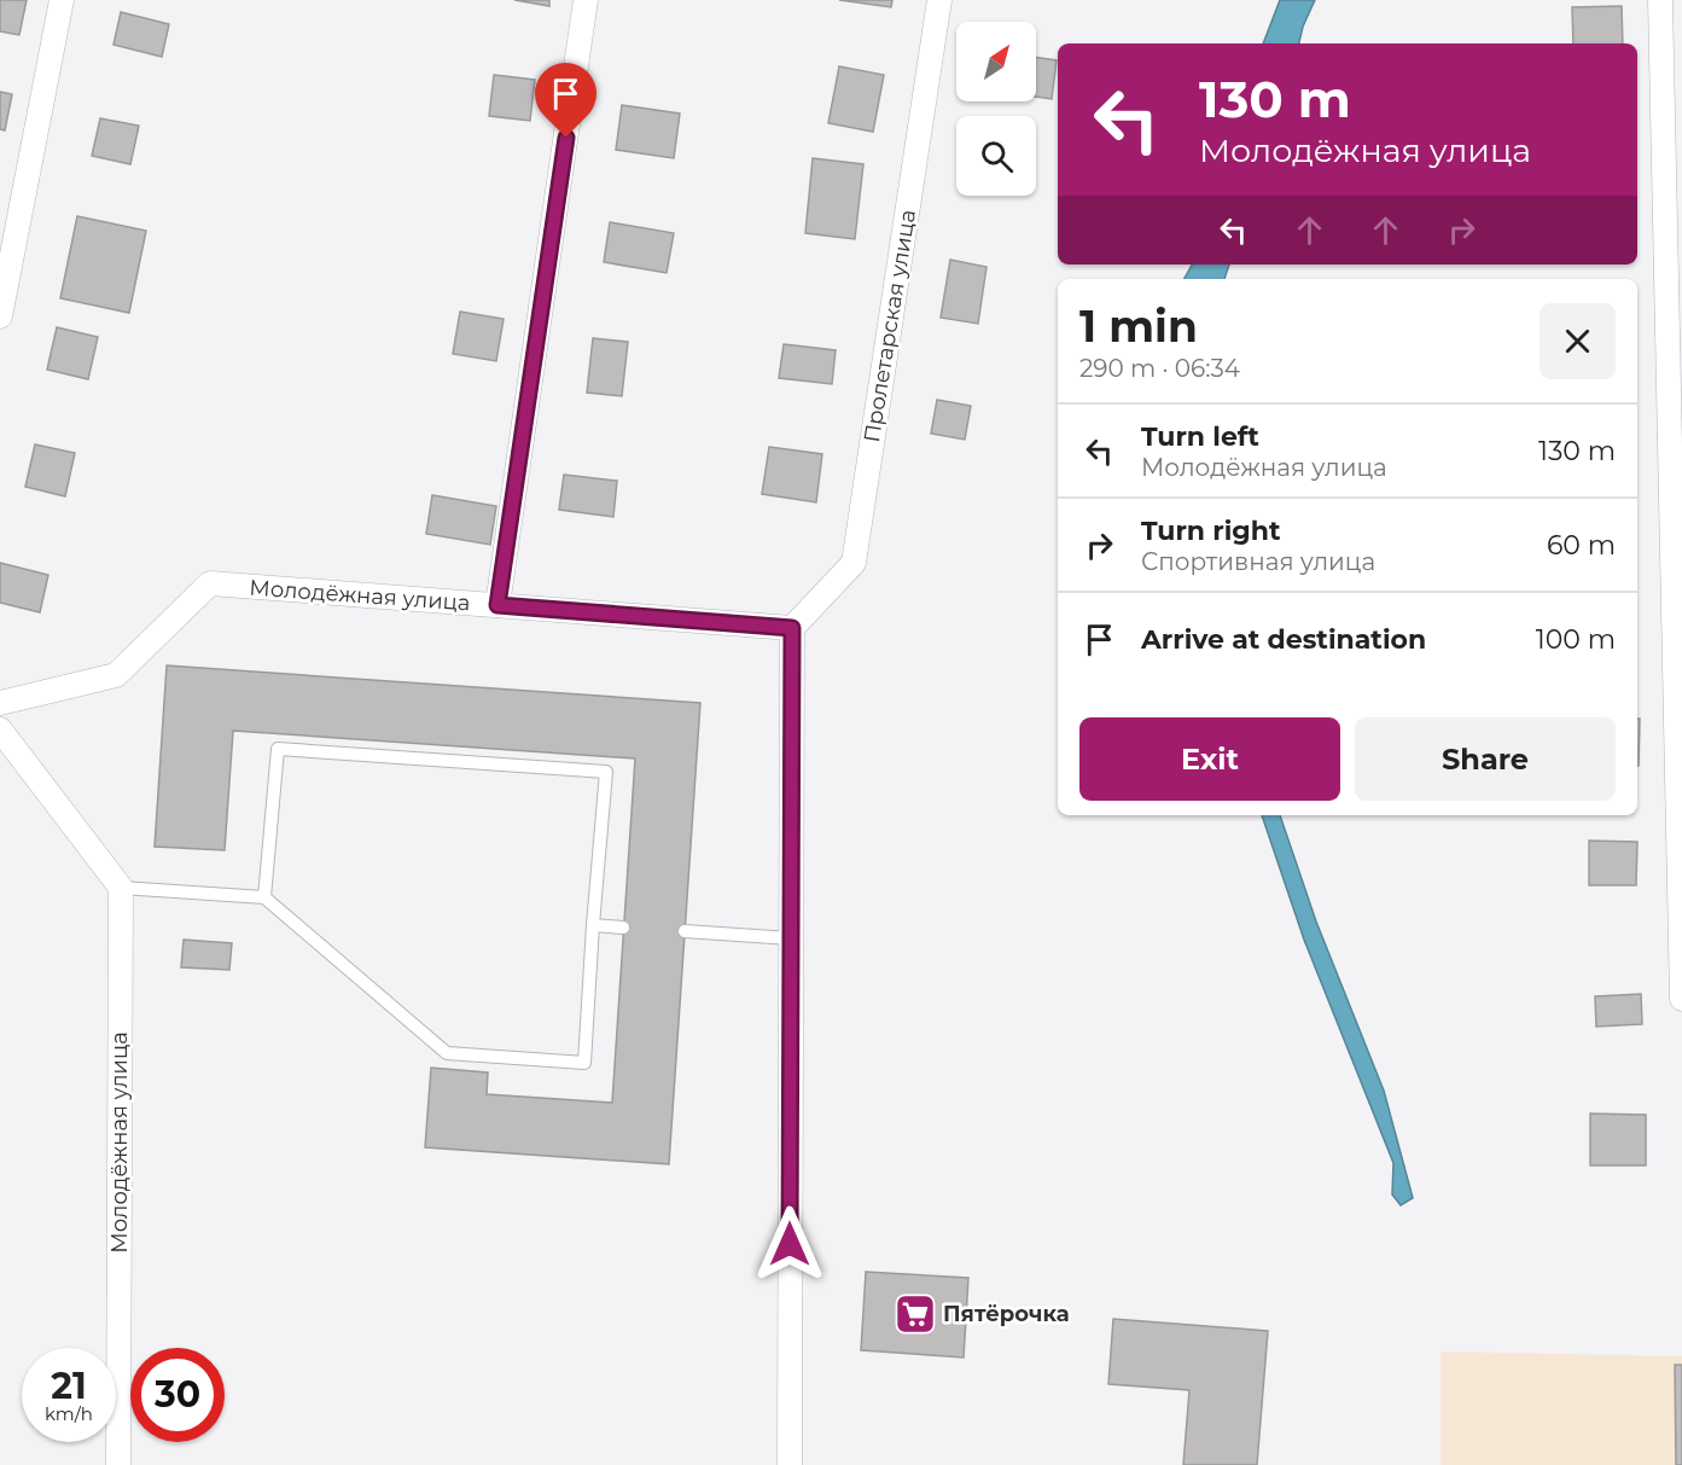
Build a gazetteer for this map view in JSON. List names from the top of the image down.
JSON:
{
  "streets": {
    "street": ["Пролетарская улица", "Молодёжная улица"]
  },
  "crossings": [
    ["Пролетарская улица", "Молодёжная улица"]
  ],
  "places": {
    "supermarket": ["Пятёрочка"]
  },
  "north": "top right",
  "page": {
    "turn": ["130 m", "Молодёжная улица"],
    "heading": ["1 min", "290 m · 06:34"],
    "list": [
      {
        "name": "Turn left",
        "note": "Молодёжная улица",
        "value": "130 m"
      },
      {
        "name": "Turn right",
        "note": "Спортивная улица",
        "value": "60 m"
      },
      {
        "name": "Arrive at destination",
        "value": "100 m"
      }
    ],
    "buttons": ["Exit", "Share"],
    "speed": "21 km/h",
    "limit": "30"
  }
}
